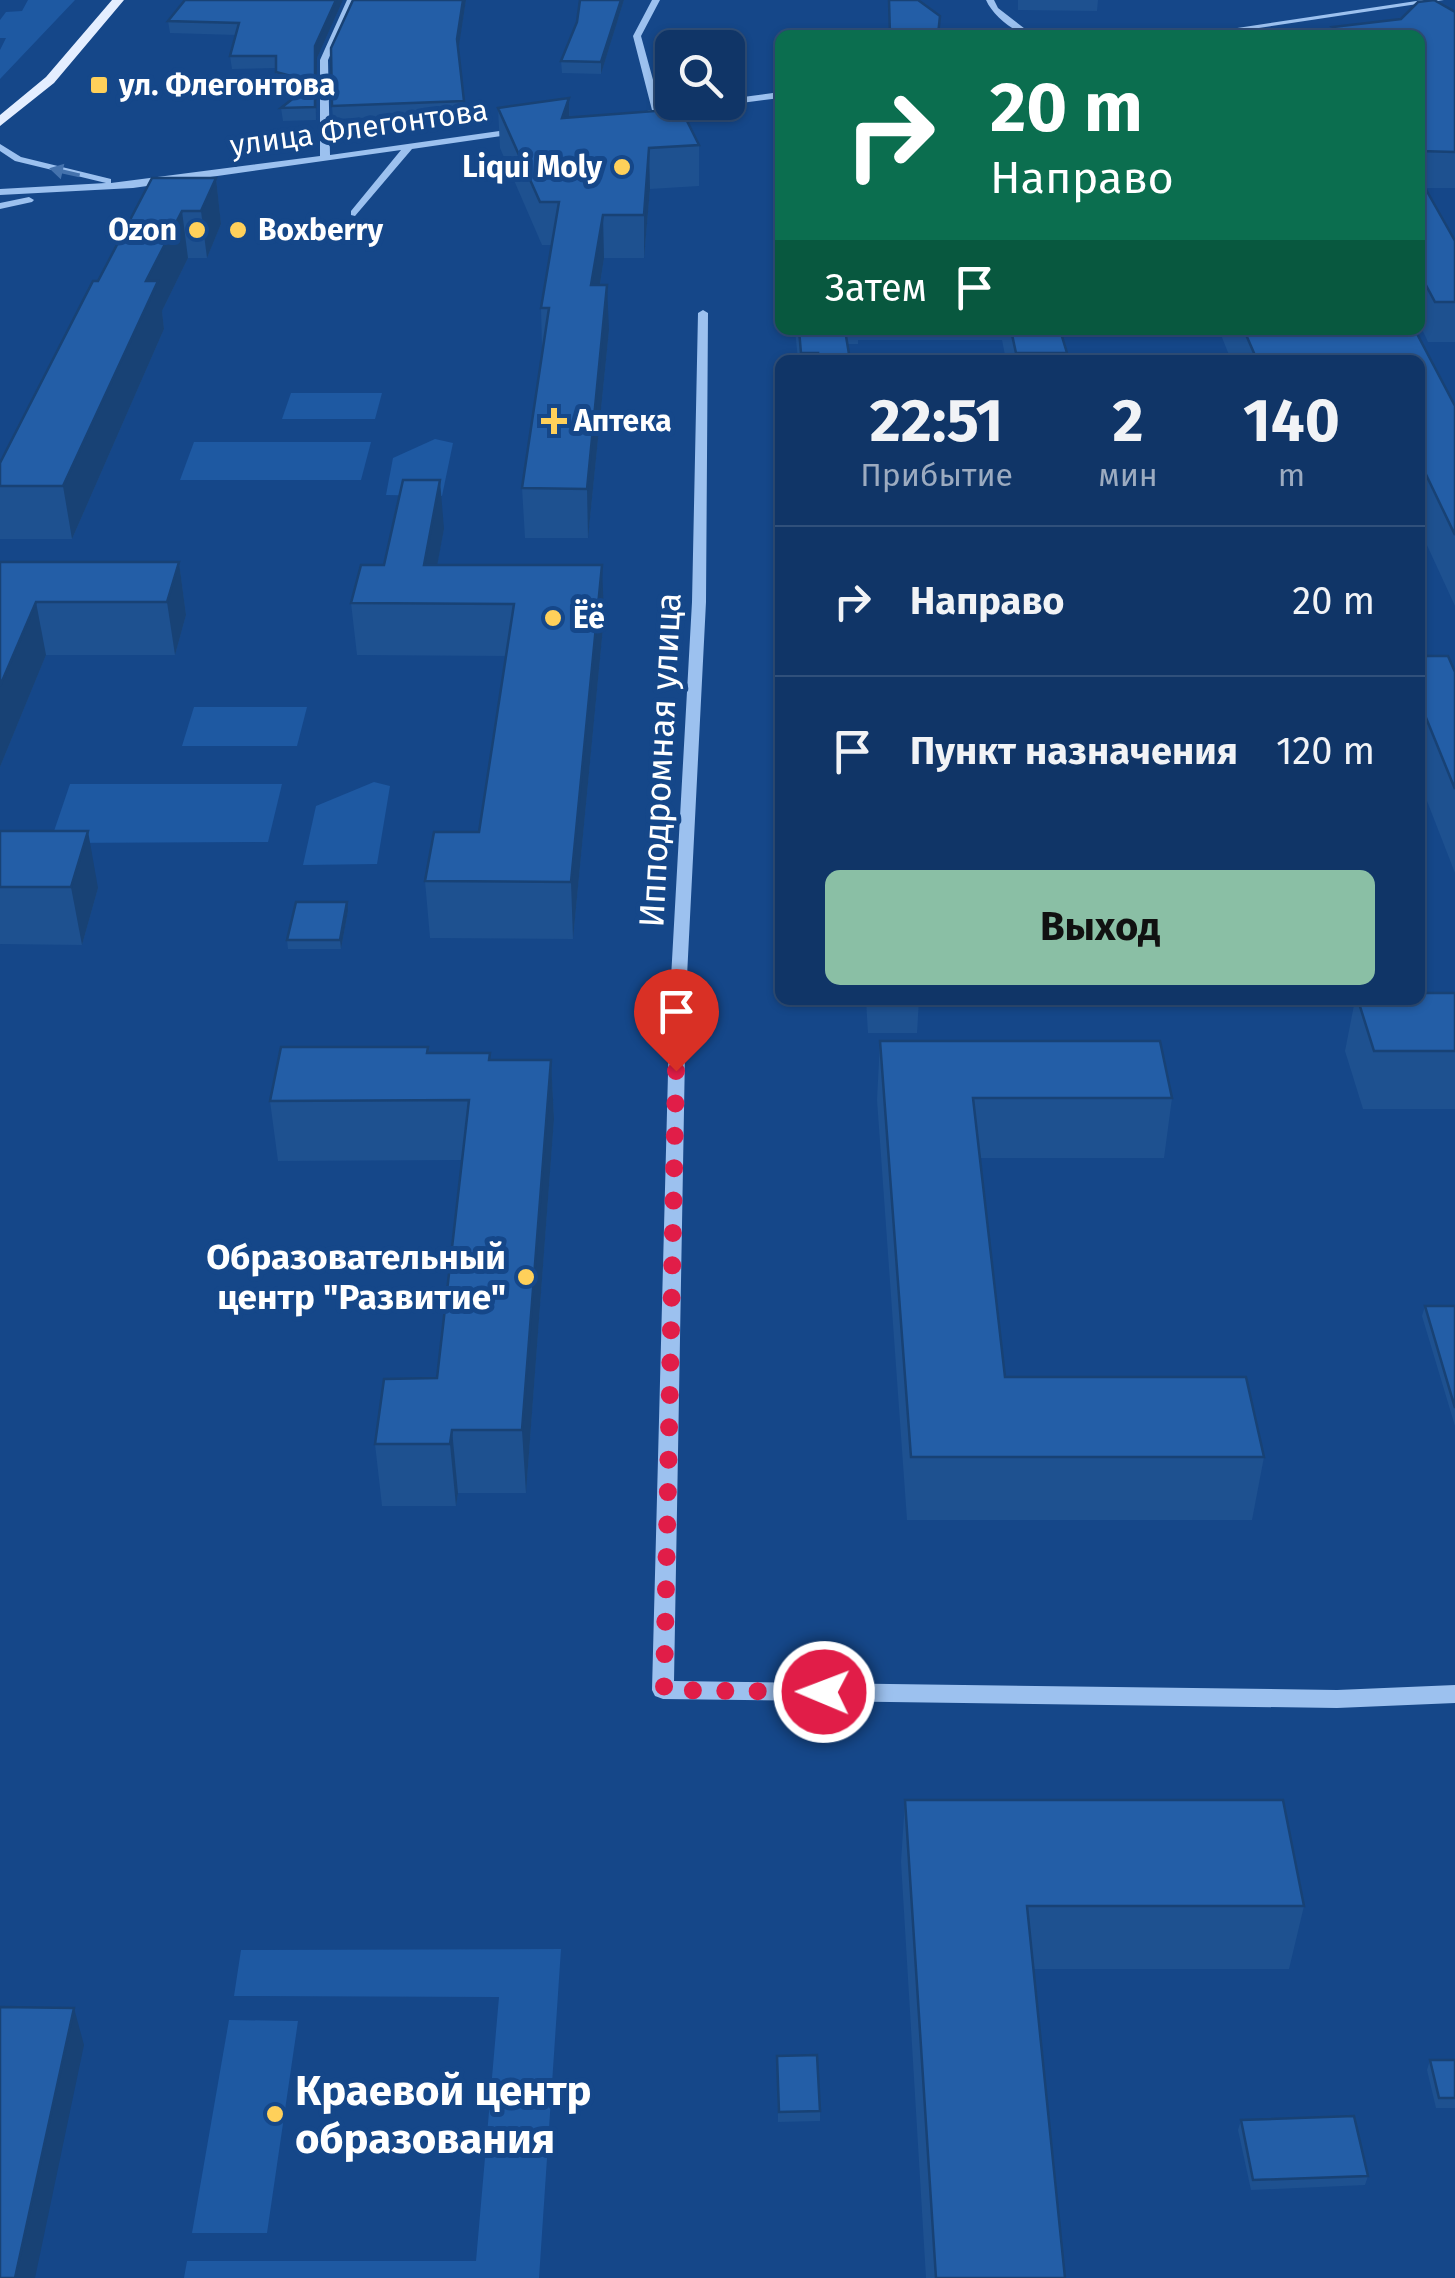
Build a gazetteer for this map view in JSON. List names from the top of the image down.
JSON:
{
  "streets": {
    "street": ["улица Флегонтова", "Ипподромная улица"]
  },
  "places": {
    "transit": ["ул. Флегонтова"],
    "other": [
      "Liqui Moly",
      "Ozon",
      "Boxberry",
      "Ёё",
      "Образовательный центр \"Развитие\"",
      "Краевой центр образования"
    ],
    "health": ["Аптека"]
  },
  "page": {
    "turn": ["20 m", "Направо"],
    "then": "Затем",
    "eta": [
      "22:51",
      "Прибытие",
      "2",
      "мин",
      "140",
      "m"
    ],
    "list": [
      {
        "name": "Направо",
        "value": "20 m"
      },
      {
        "name": "Пункт назначения",
        "value": "120 m"
      }
    ],
    "buttons": "Выход"
  }
}
